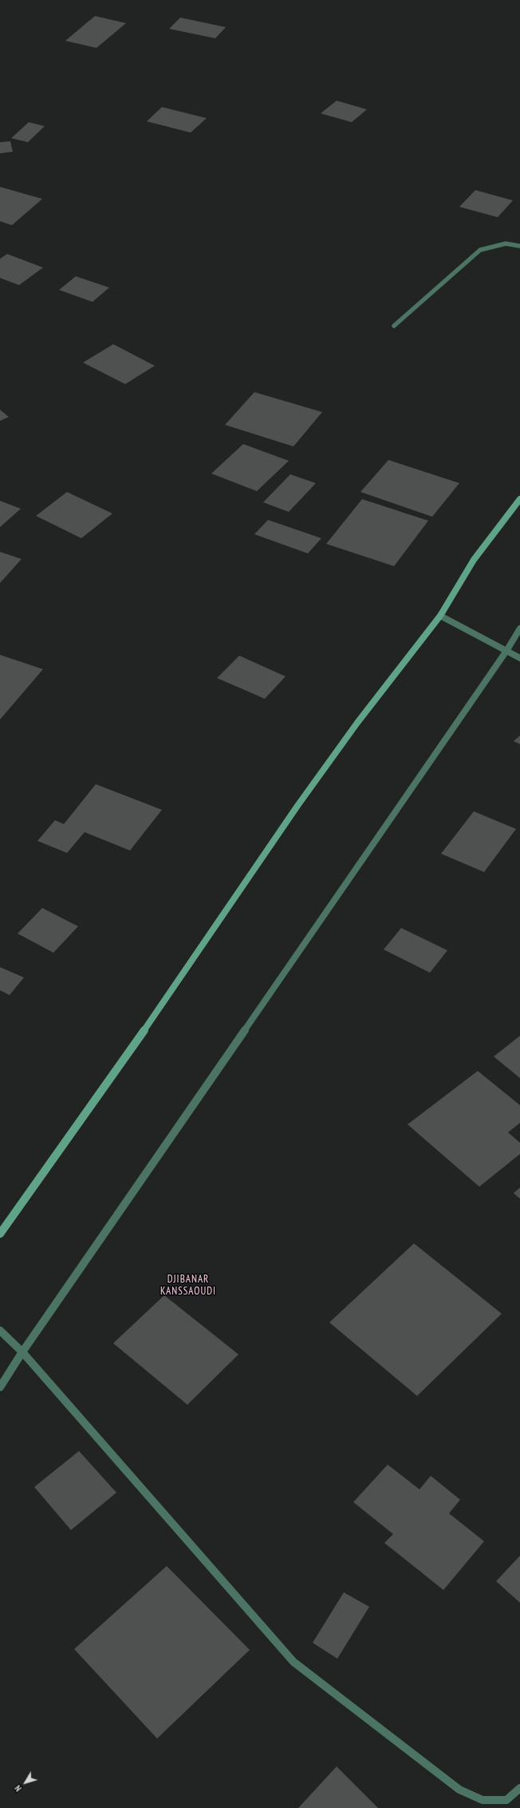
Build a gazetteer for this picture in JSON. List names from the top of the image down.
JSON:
{
  "districts": ["DJIBANAR KANSSAOUDI"],
  "north": "bottom left"
}
